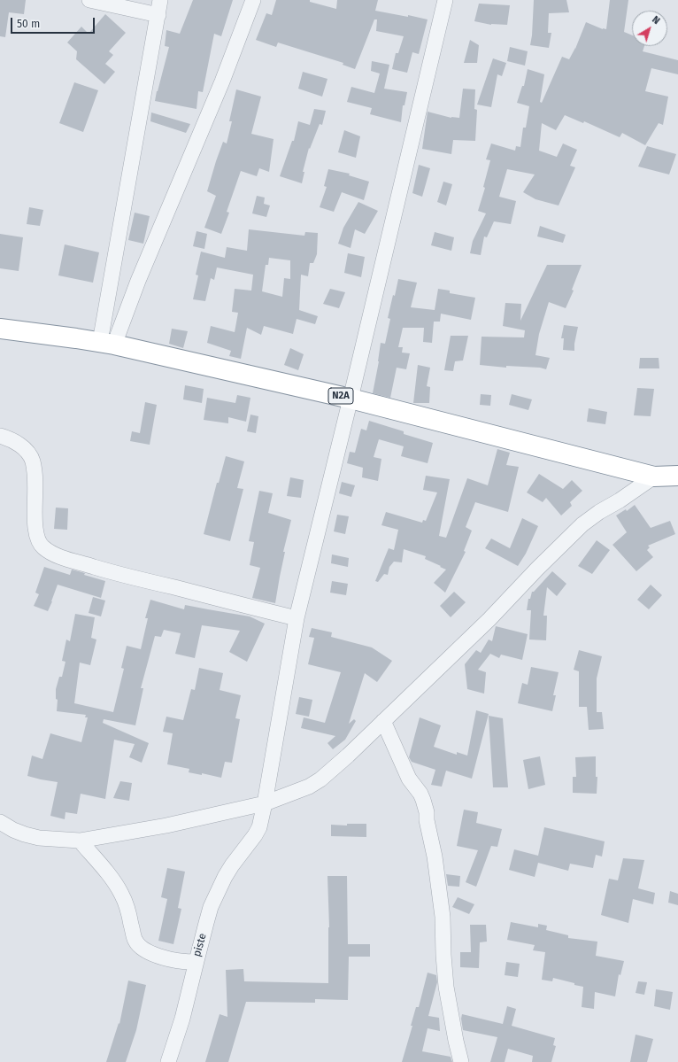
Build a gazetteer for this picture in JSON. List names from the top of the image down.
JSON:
{
  "streets": {
    "highway": ["N2A"],
    "street": ["piste"]
  },
  "crossings": [
    ["N2A", "piste"]
  ],
  "scale_bar": "50 m",
  "north": "top right"
}
